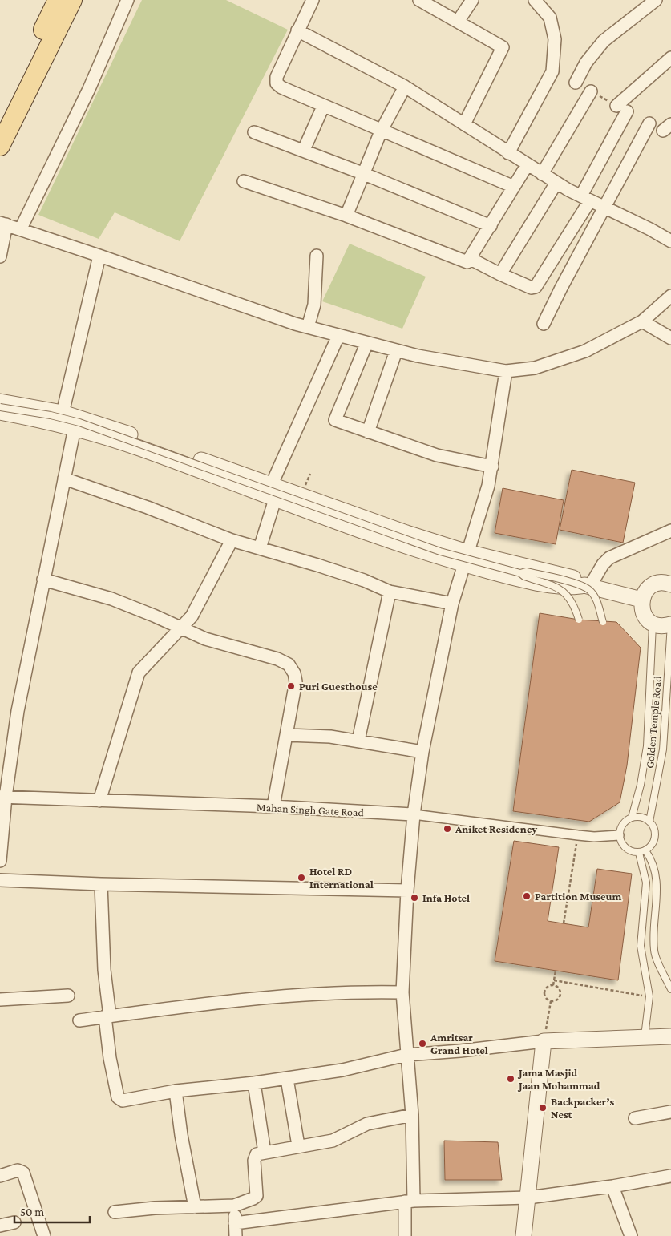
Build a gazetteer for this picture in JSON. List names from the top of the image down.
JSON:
{
  "streets": {
    "street": ["Mahan Singh Gate Road"],
    "lane": ["Golden Temple Road"]
  },
  "crossings": [
    ["Golden Temple Road", "Mahan Singh Gate Road"]
  ],
  "places": [
    "Puri Guesthouse",
    "Aniket Residency",
    "Hotel RD International",
    "Partition Museum",
    "Infa Hotel",
    "Amritsar Grand Hotel",
    "Jama Masjid Jaan Mohammad",
    "Backpacker’s Nest"
  ],
  "scale_bar": "50 m"
}
